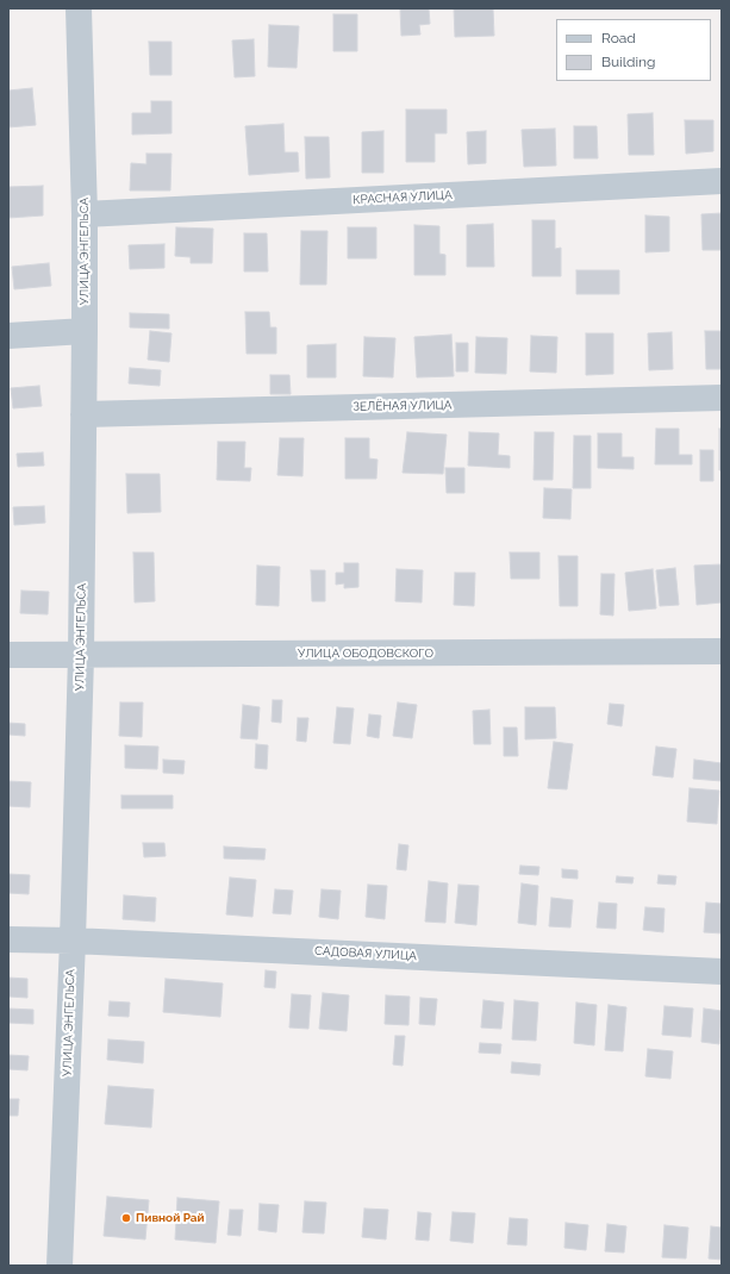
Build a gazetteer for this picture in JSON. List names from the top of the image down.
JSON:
{
  "streets": {
    "street": [
      "КРАСНАЯ УЛИЦА",
      "УЛИЦА ЭНГЕЛЬСА",
      "ЗЕЛЁНАЯ УЛИЦА",
      "УЛИЦА ОБОДОВСКОГО",
      "САДОВАЯ УЛИЦА"
    ]
  },
  "crossings": [
    ["КРАСНАЯ УЛИЦА", "УЛИЦА ЭНГЕЛЬСА"],
    ["УЛИЦА ЭНГЕЛЬСА", "ЗЕЛЁНАЯ УЛИЦА"],
    ["УЛИЦА ЭНГЕЛЬСА", "УЛИЦА ОБОДОВСКОГО"],
    ["УЛИЦА ЭНГЕЛЬСА", "САДОВАЯ УЛИЦА"]
  ],
  "places": ["Пивной Рай"],
  "legend": ["Road", "Building"]
}
